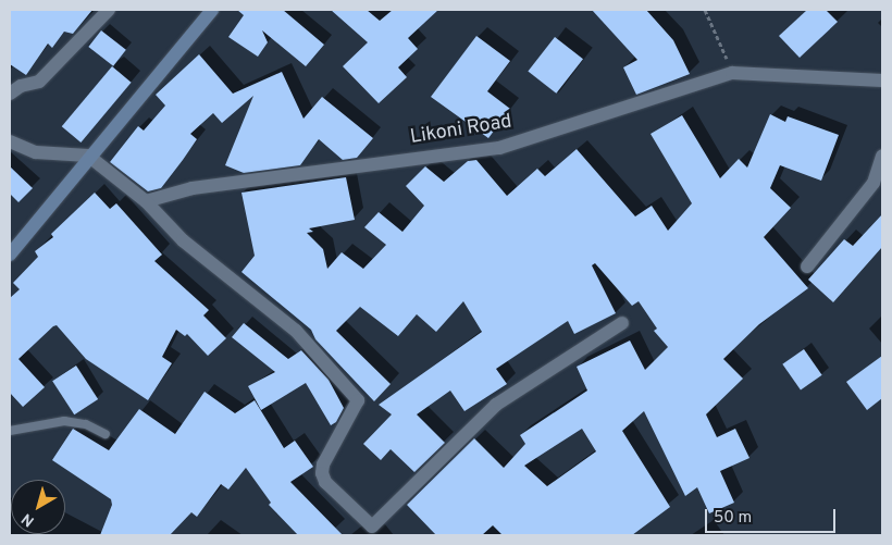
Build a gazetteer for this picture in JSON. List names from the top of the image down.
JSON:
{
  "streets": {
    "street": ["Likoni Road"]
  },
  "scale_bar": "50 m",
  "north": "bottom left"
}
